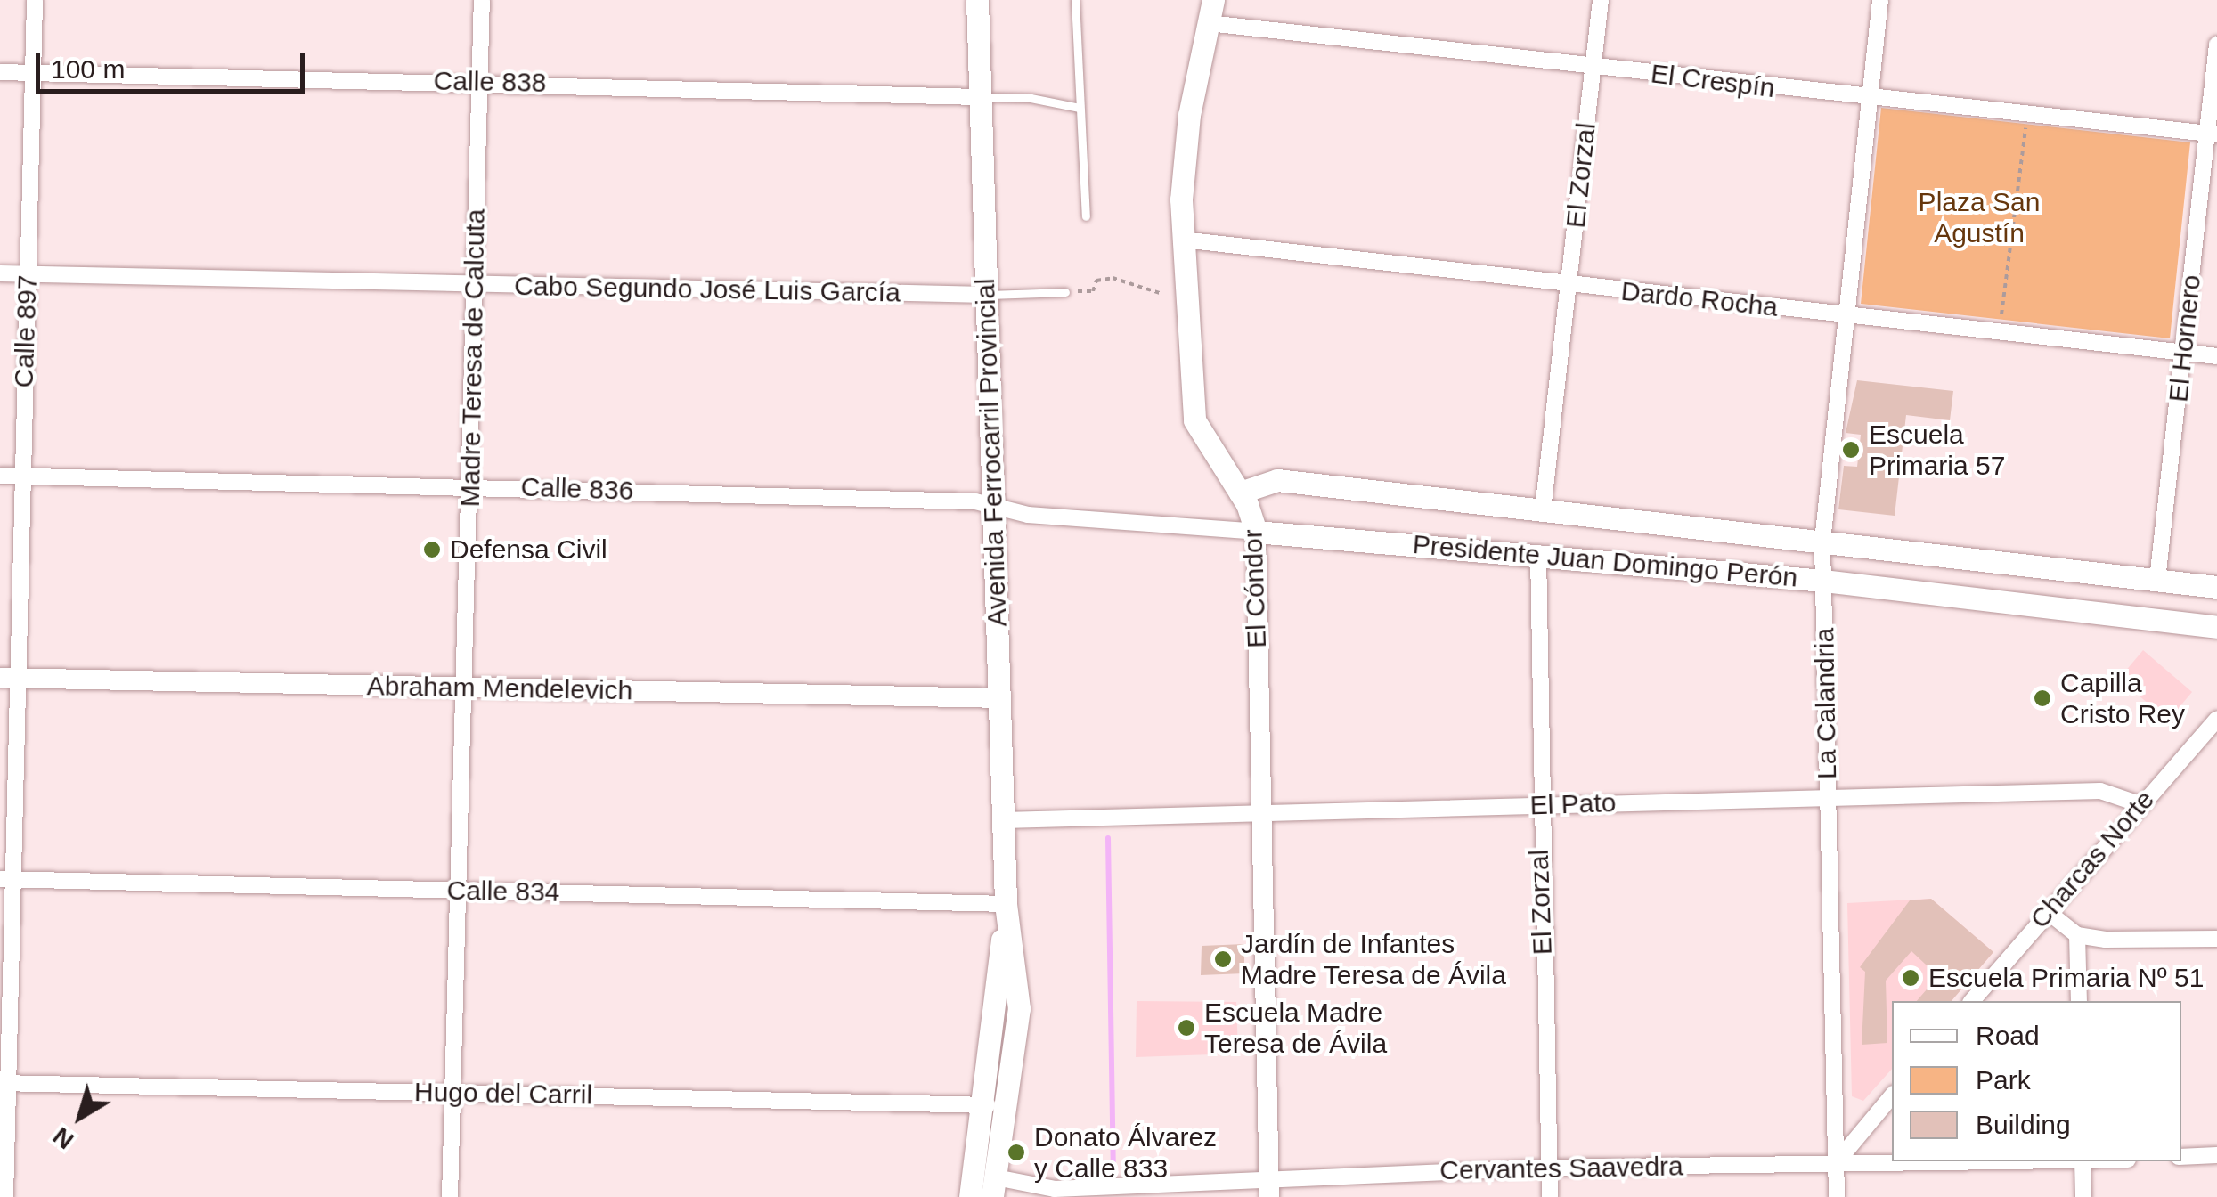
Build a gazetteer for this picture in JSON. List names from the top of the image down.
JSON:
{
  "streets": {
    "main road": ["Avenida Ferrocarril Provincial", "Presidente Juan Domingo Perón", "El Cóndor"],
    "street": [
      "El Crespín",
      "Calle 838",
      "El Zorzal",
      "Cabo Segundo José Luis García",
      "Dardo Rocha",
      "Calle 897",
      "El Hornero",
      "Madre Teresa de Calcuta",
      "Calle 836",
      "Abraham Mendelevich",
      "La Calandria",
      "El Pato",
      "Charcas Norte",
      "Calle 834",
      "Hugo del Carril",
      "Cervantes Saavedra"
    ]
  },
  "crossings": [
    ["El Crespín", "El Zorzal"],
    ["El Crespín", "El Hornero"],
    ["El Crespín", "El Cóndor"],
    ["El Crespín", "La Calandria"],
    ["Calle 838", "Calle 897"],
    ["Calle 838", "Madre Teresa de Calcuta"],
    ["Calle 838", "Avenida Ferrocarril Provincial"],
    ["El Zorzal", "Dardo Rocha"],
    ["El Zorzal", "Presidente Juan Domingo Perón"],
    ["El Zorzal", "El Pato"],
    ["El Zorzal", "Cervantes Saavedra"],
    ["Cabo Segundo José Luis García", "Calle 897"],
    ["Cabo Segundo José Luis García", "Madre Teresa de Calcuta"],
    ["Cabo Segundo José Luis García", "Avenida Ferrocarril Provincial"],
    ["Dardo Rocha", "El Hornero"],
    ["Dardo Rocha", "El Cóndor"],
    ["Dardo Rocha", "La Calandria"],
    ["Calle 897", "Calle 836"],
    ["Calle 897", "Abraham Mendelevich"],
    ["Calle 897", "Calle 834"],
    ["Calle 897", "Hugo del Carril"],
    ["El Hornero", "Presidente Juan Domingo Perón"],
    ["Madre Teresa de Calcuta", "Calle 836"],
    ["Madre Teresa de Calcuta", "Abraham Mendelevich"],
    ["Madre Teresa de Calcuta", "Calle 834"],
    ["Madre Teresa de Calcuta", "Hugo del Carril"],
    ["Avenida Ferrocarril Provincial", "Calle 836"],
    ["Avenida Ferrocarril Provincial", "Presidente Juan Domingo Perón"],
    ["Avenida Ferrocarril Provincial", "Abraham Mendelevich"],
    ["Avenida Ferrocarril Provincial", "El Pato"],
    ["Avenida Ferrocarril Provincial", "Calle 834"],
    ["Avenida Ferrocarril Provincial", "Hugo del Carril"],
    ["Calle 836", "Presidente Juan Domingo Perón"],
    ["Presidente Juan Domingo Perón", "El Cóndor"],
    ["Presidente Juan Domingo Perón", "La Calandria"],
    ["El Cóndor", "El Pato"],
    ["El Cóndor", "Cervantes Saavedra"],
    ["La Calandria", "El Pato"],
    ["La Calandria", "Cervantes Saavedra"],
    ["El Pato", "Charcas Norte"]
  ],
  "parks": ["Plaza San Agustín"],
  "places": [
    "Escuela Primaria 57",
    "Defensa Civil",
    "Capilla Cristo Rey",
    "Jardín de Infantes Madre Teresa de Ávila",
    "Escuela Primaria Nº 51",
    "Escuela Madre Teresa de Ávila",
    "Donato Álvarez y Calle 833"
  ],
  "legend": ["Road", "Park", "Building"],
  "scale_bar": "100 m",
  "north": "bottom left"
}
